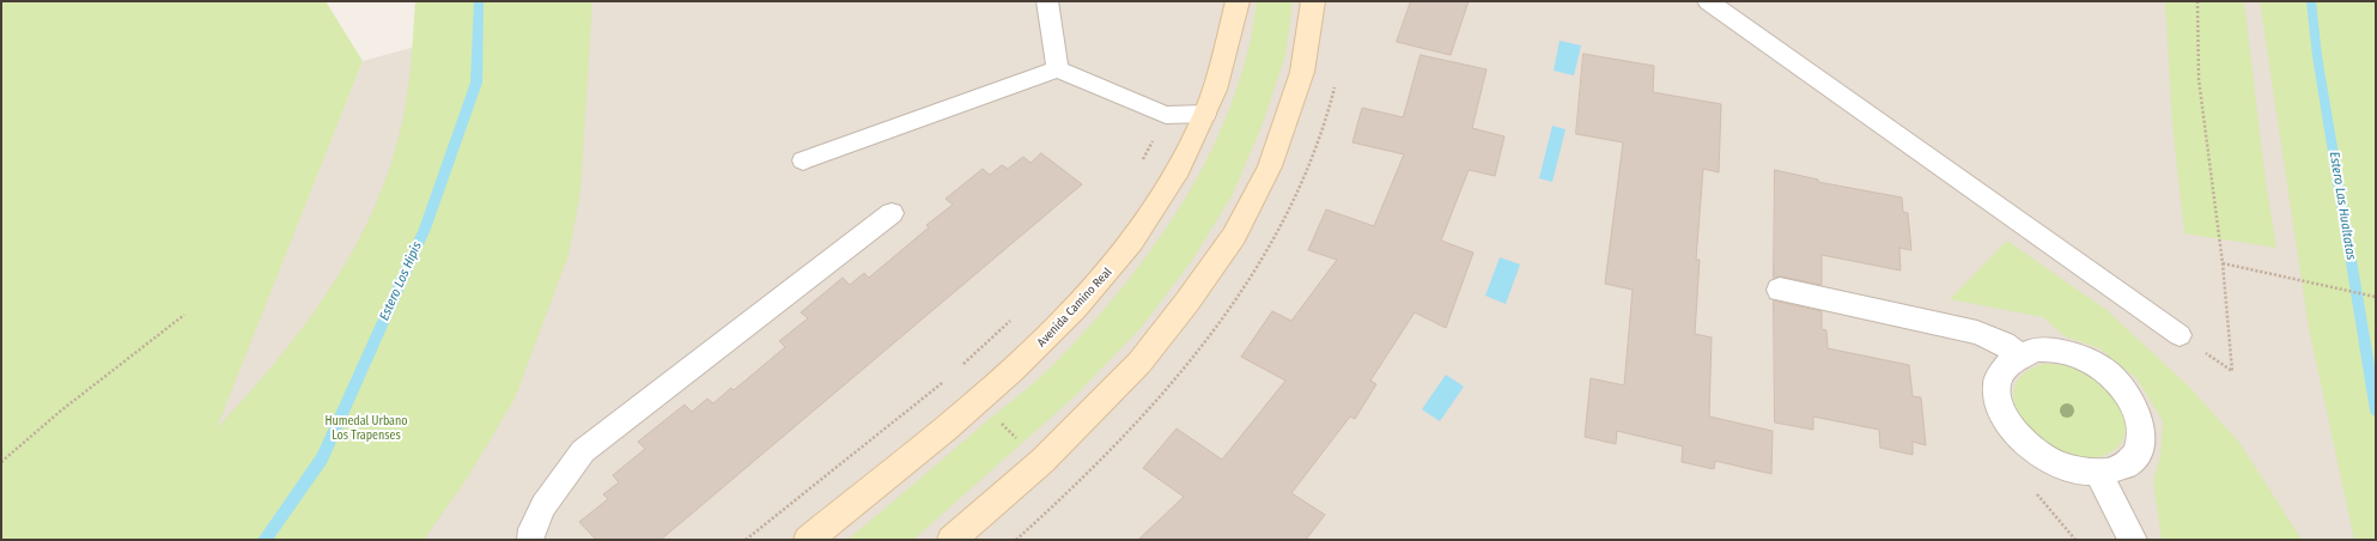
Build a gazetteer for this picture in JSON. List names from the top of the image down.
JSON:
{
  "streets": {
    "main road": ["Avenida Camino Real"]
  },
  "water": ["Estero Las Hualtatas", "Estero Los Hipis"],
  "parks": ["Humedal Urbano Los Trapenses"]
}
